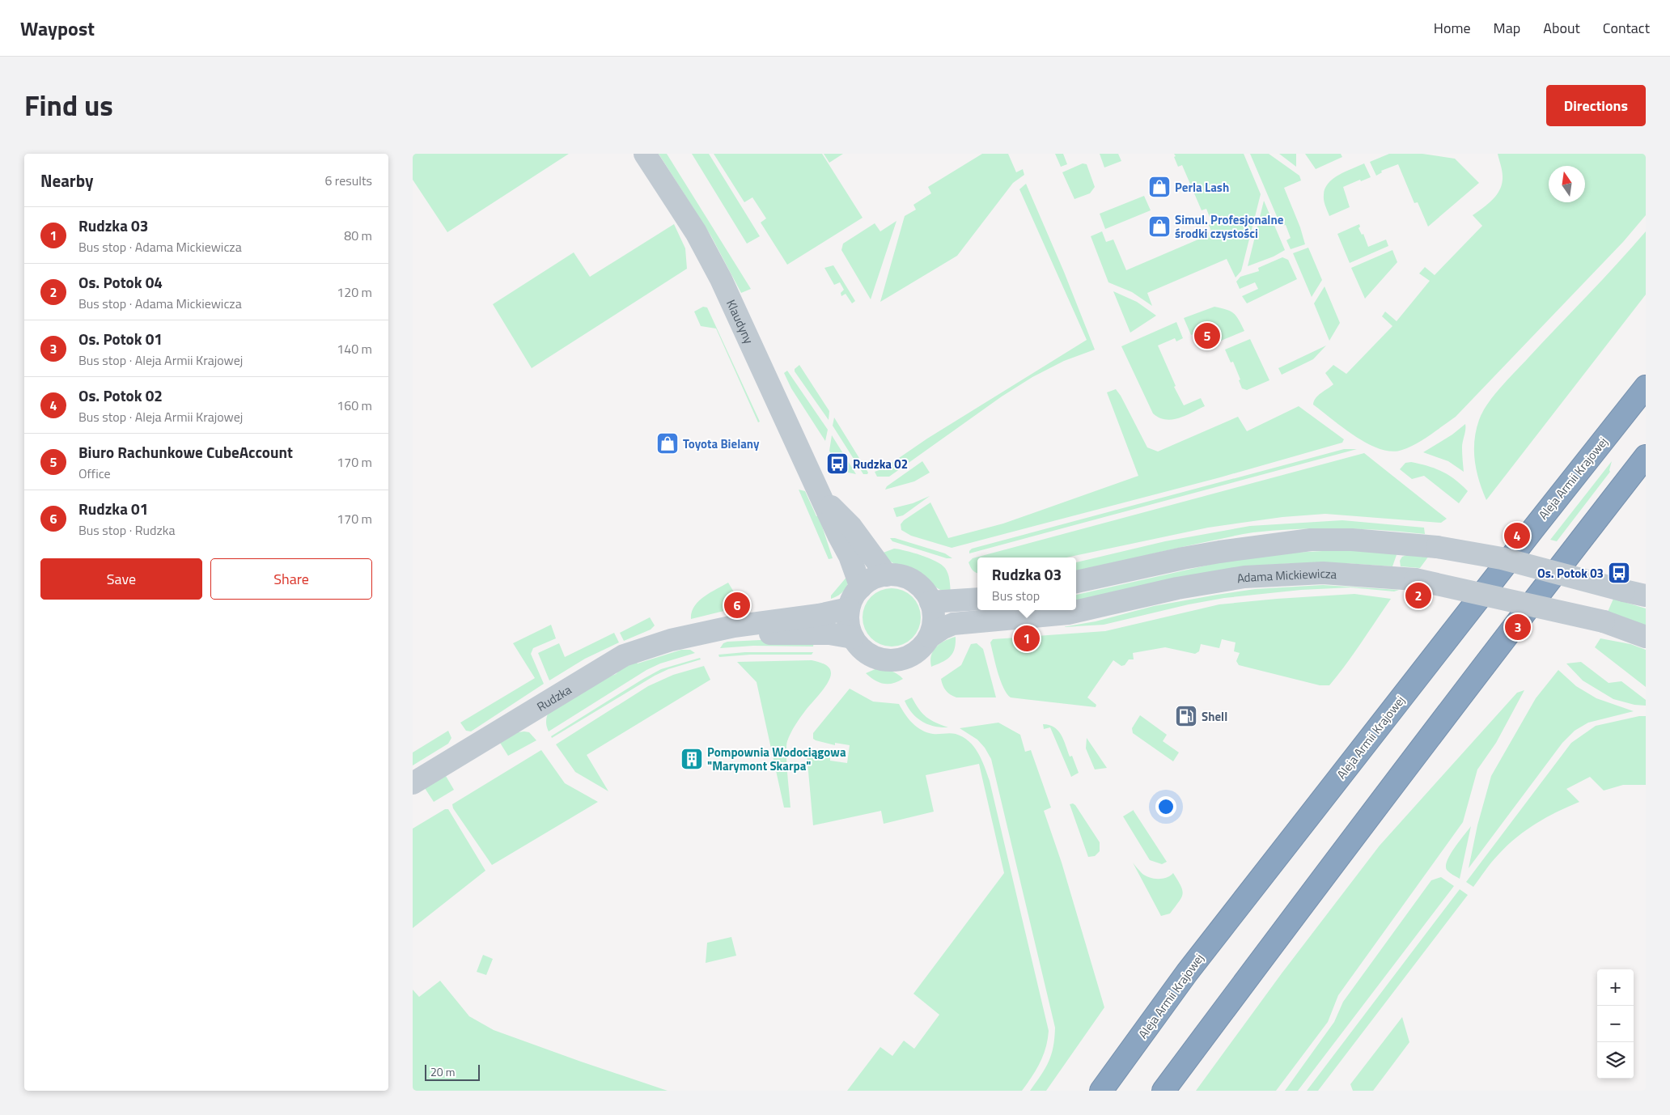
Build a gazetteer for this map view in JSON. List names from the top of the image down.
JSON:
{
  "streets": {
    "highway": ["Aleja Armii Krajowej"],
    "street": ["Klaudyny", "Adama Mickiewicza", "Rudzka"]
  },
  "crossings": [
    ["Klaudyny", "Adama Mickiewicza"],
    ["Klaudyny", "Rudzka"],
    ["Adama Mickiewicza", "Rudzka"]
  ],
  "places": {
    "shop": ["Perla Lash", "Simul. Profesjonalne środki czystości", "Toyota Bielany"],
    "bus stop": ["Rudzka 02", "Os. Potok 03"],
    "fuel station": ["Shell"],
    "building": ["Pompownia Wodociągowa \"Marymont Skarpa\""]
  },
  "scale_bar": "20 m",
  "north": "top",
  "page": {
    "header": "Waypost",
    "nav": [
      "Home",
      "Map",
      "About",
      "Contact"
    ],
    "title": "Find us",
    "buttons": [
      "Directions",
      ["Save", "Share"]
    ],
    "heading": ["Nearby", "6 results"],
    "list": [
      {
        "mark": "1",
        "name": "Rudzka 03",
        "note": "Bus stop · Adama Mickiewicza",
        "value": "80 m"
      },
      {
        "mark": "2",
        "name": "Os. Potok 04",
        "note": "Bus stop · Adama Mickiewicza",
        "value": "120 m"
      },
      {
        "mark": "3",
        "name": "Os. Potok 01",
        "note": "Bus stop · Aleja Armii Krajowej",
        "value": "140 m"
      },
      {
        "mark": "4",
        "name": "Os. Potok 02",
        "note": "Bus stop · Aleja Armii Krajowej",
        "value": "160 m"
      },
      {
        "mark": "5",
        "name": "Biuro Rachunkowe CubeAccount",
        "note": "Office",
        "value": "170 m"
      },
      {
        "mark": "6",
        "name": "Rudzka 01",
        "note": "Bus stop · Rudzka",
        "value": "170 m"
      }
    ],
    "pins": [
      "5",
      "4",
      "2",
      "6",
      "3",
      "1"
    ],
    "popup": ["Rudzka 03", "Bus stop"],
    "map_buttons": ["+", "−"],
    "scale": "20 m"
  }
}
